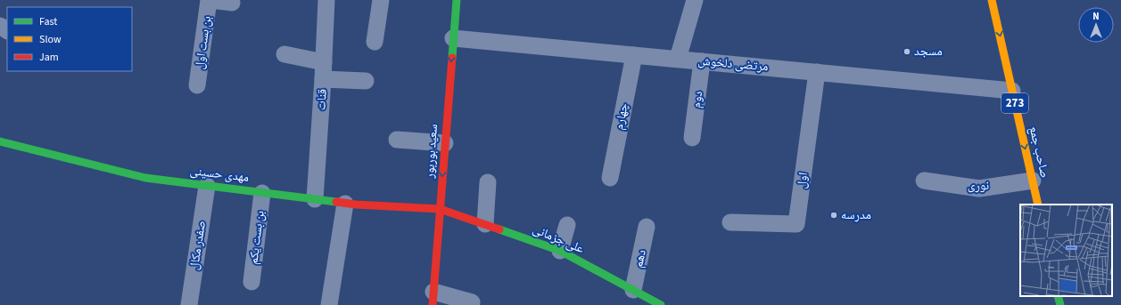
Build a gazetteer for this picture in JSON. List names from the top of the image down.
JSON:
{
  "streets": {
    "street": [
      "بن بست اول",
      "مرتضی دلخوش",
      "قنات",
      "دوم",
      "273",
      "چهارم",
      "سعید بوربور",
      "صاحب جمع",
      "مهدی حسینی",
      "اول",
      "نوری",
      "بن بست یکم",
      "علی جزمانی",
      "صفدر مکال",
      "دهم"
    ]
  },
  "crossings": [
    ["مرتضی دلخوش", "دوم"],
    ["مرتضی دلخوش", "چهارم"],
    ["مرتضی دلخوش", "سعید بوربور"],
    ["مرتضی دلخوش", "صاحب جمع"],
    ["مرتضی دلخوش", "اول"],
    ["قنات", "مهدی حسینی"],
    ["سعید بوربور", "مهدی حسینی"],
    ["سعید بوربور", "علی جزمانی"],
    ["صاحب جمع", "نوری"],
    ["مهدی حسینی", "بن بست یکم"],
    ["مهدی حسینی", "علی جزمانی"],
    ["مهدی حسینی", "صفدر مکال"],
    ["علی جزمانی", "دهم"]
  ],
  "one_way": ["سعید بوربور", "صاحب جمع"],
  "places": ["مسجد", "مدرسه"],
  "legend": ["Fast", "Slow", "Jam"],
  "north": "top"
}
